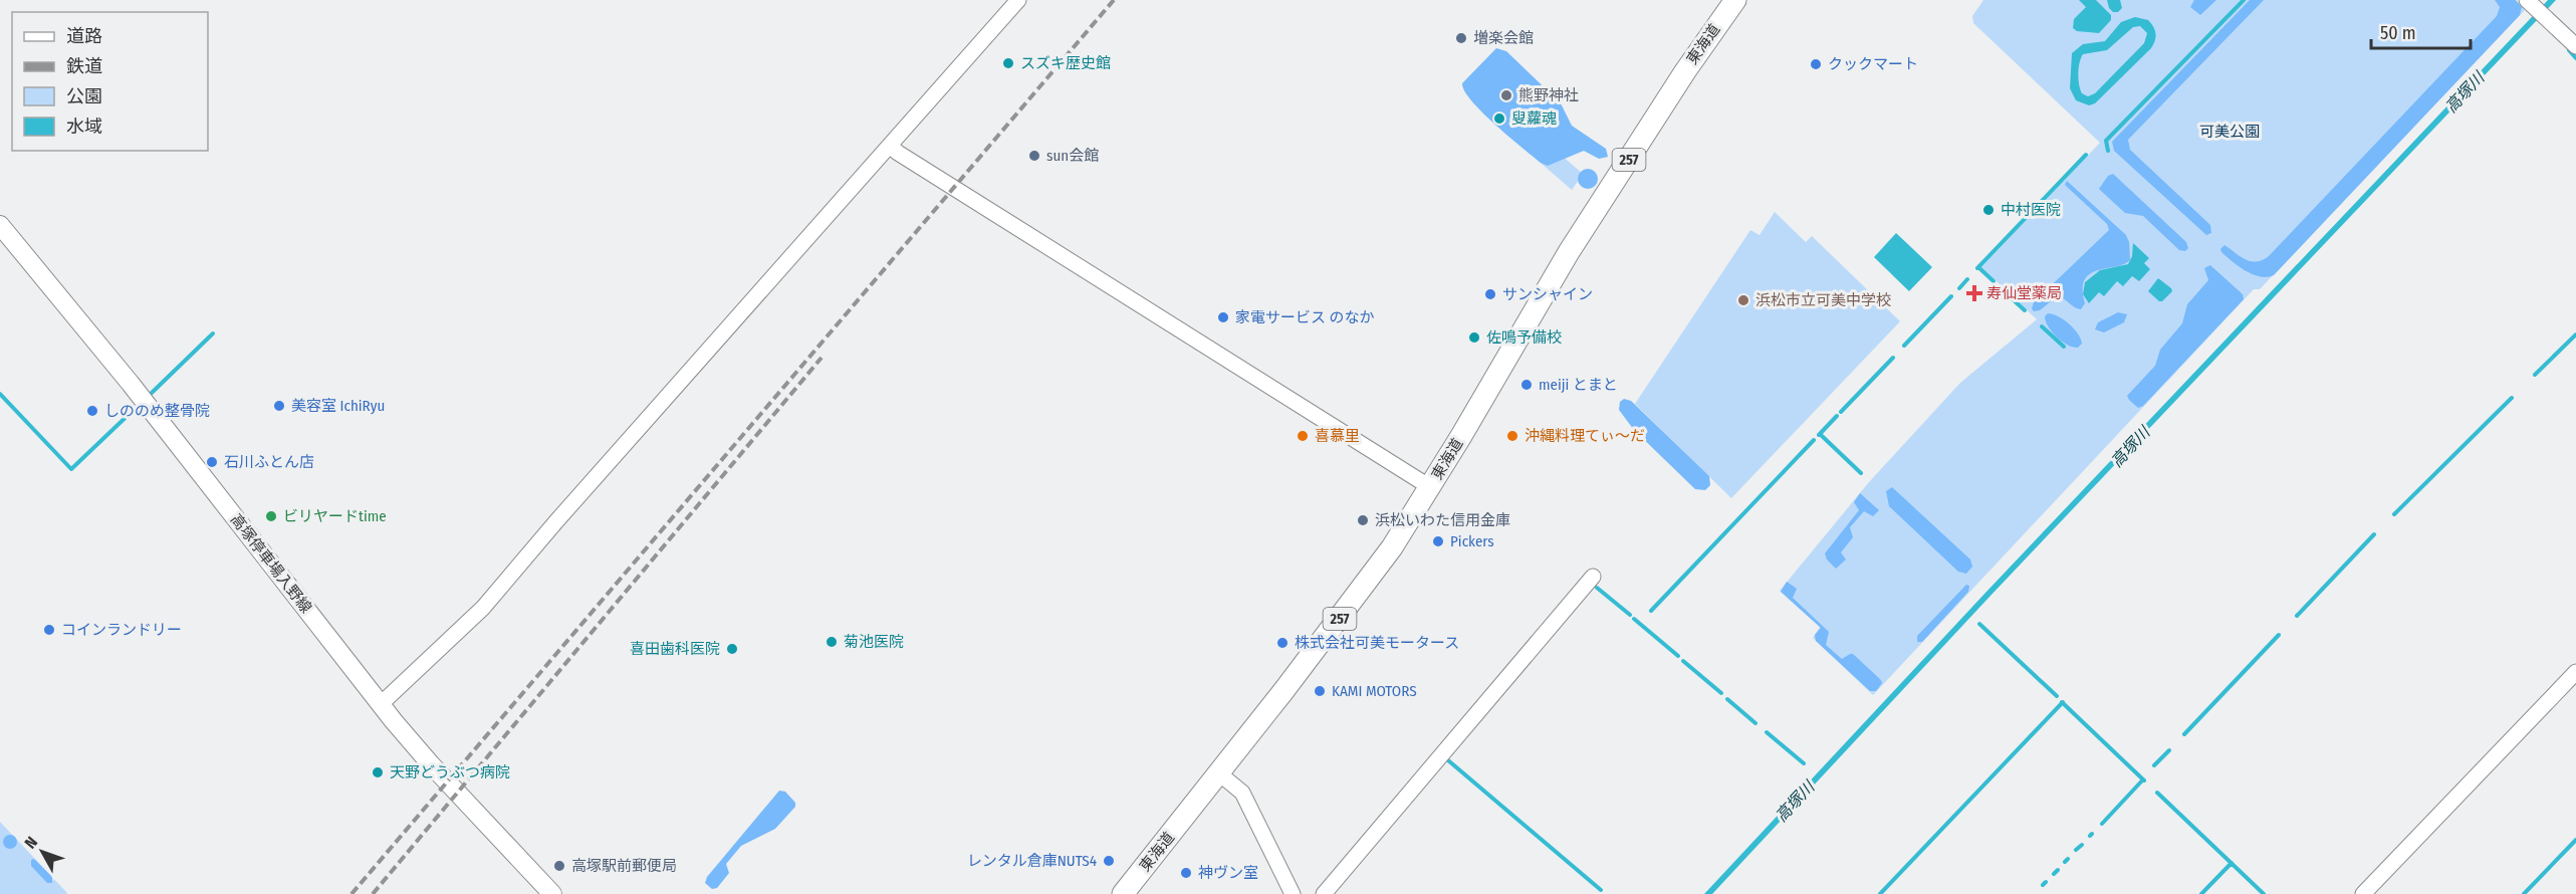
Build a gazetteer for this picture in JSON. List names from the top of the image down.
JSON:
{
  "streets": {
    "highway": ["東海道", "257"],
    "main road": ["高塚停車場入野線"]
  },
  "water": ["高塚川"],
  "parks": ["可美公園"],
  "places": {
    "other": [
      "増楽会館",
      "スズキ歴史館",
      "クックマート",
      "熊野神社",
      "叟蘿魂",
      "sun会館",
      "中村医院",
      "サンシャイン",
      "浜松市立可美中学校",
      "家電サービス のなか",
      "佐鳴予備校",
      "meiji とまと",
      "美容室 IchiRyu",
      "しののめ整骨院",
      "喜慕里",
      "沖縄料理てぃ〜だ",
      "石川ふとん店",
      "ビリヤードtime",
      "浜松いわた信用金庫",
      "Pickers",
      "コインランドリー",
      "菊池医院",
      "株式会社可美モータース",
      "喜田歯科医院",
      "KAMI MOTORS",
      "天野どうぶつ病院",
      "レンタル倉庫NUTS4",
      "高塚駅前郵便局",
      "神ヴン室"
    ],
    "health": ["寿仙堂薬局"]
  },
  "legend": [
    "道路",
    "鉄道",
    "公園",
    "水域"
  ],
  "scale_bar": "50 m",
  "north": "top left"
}
